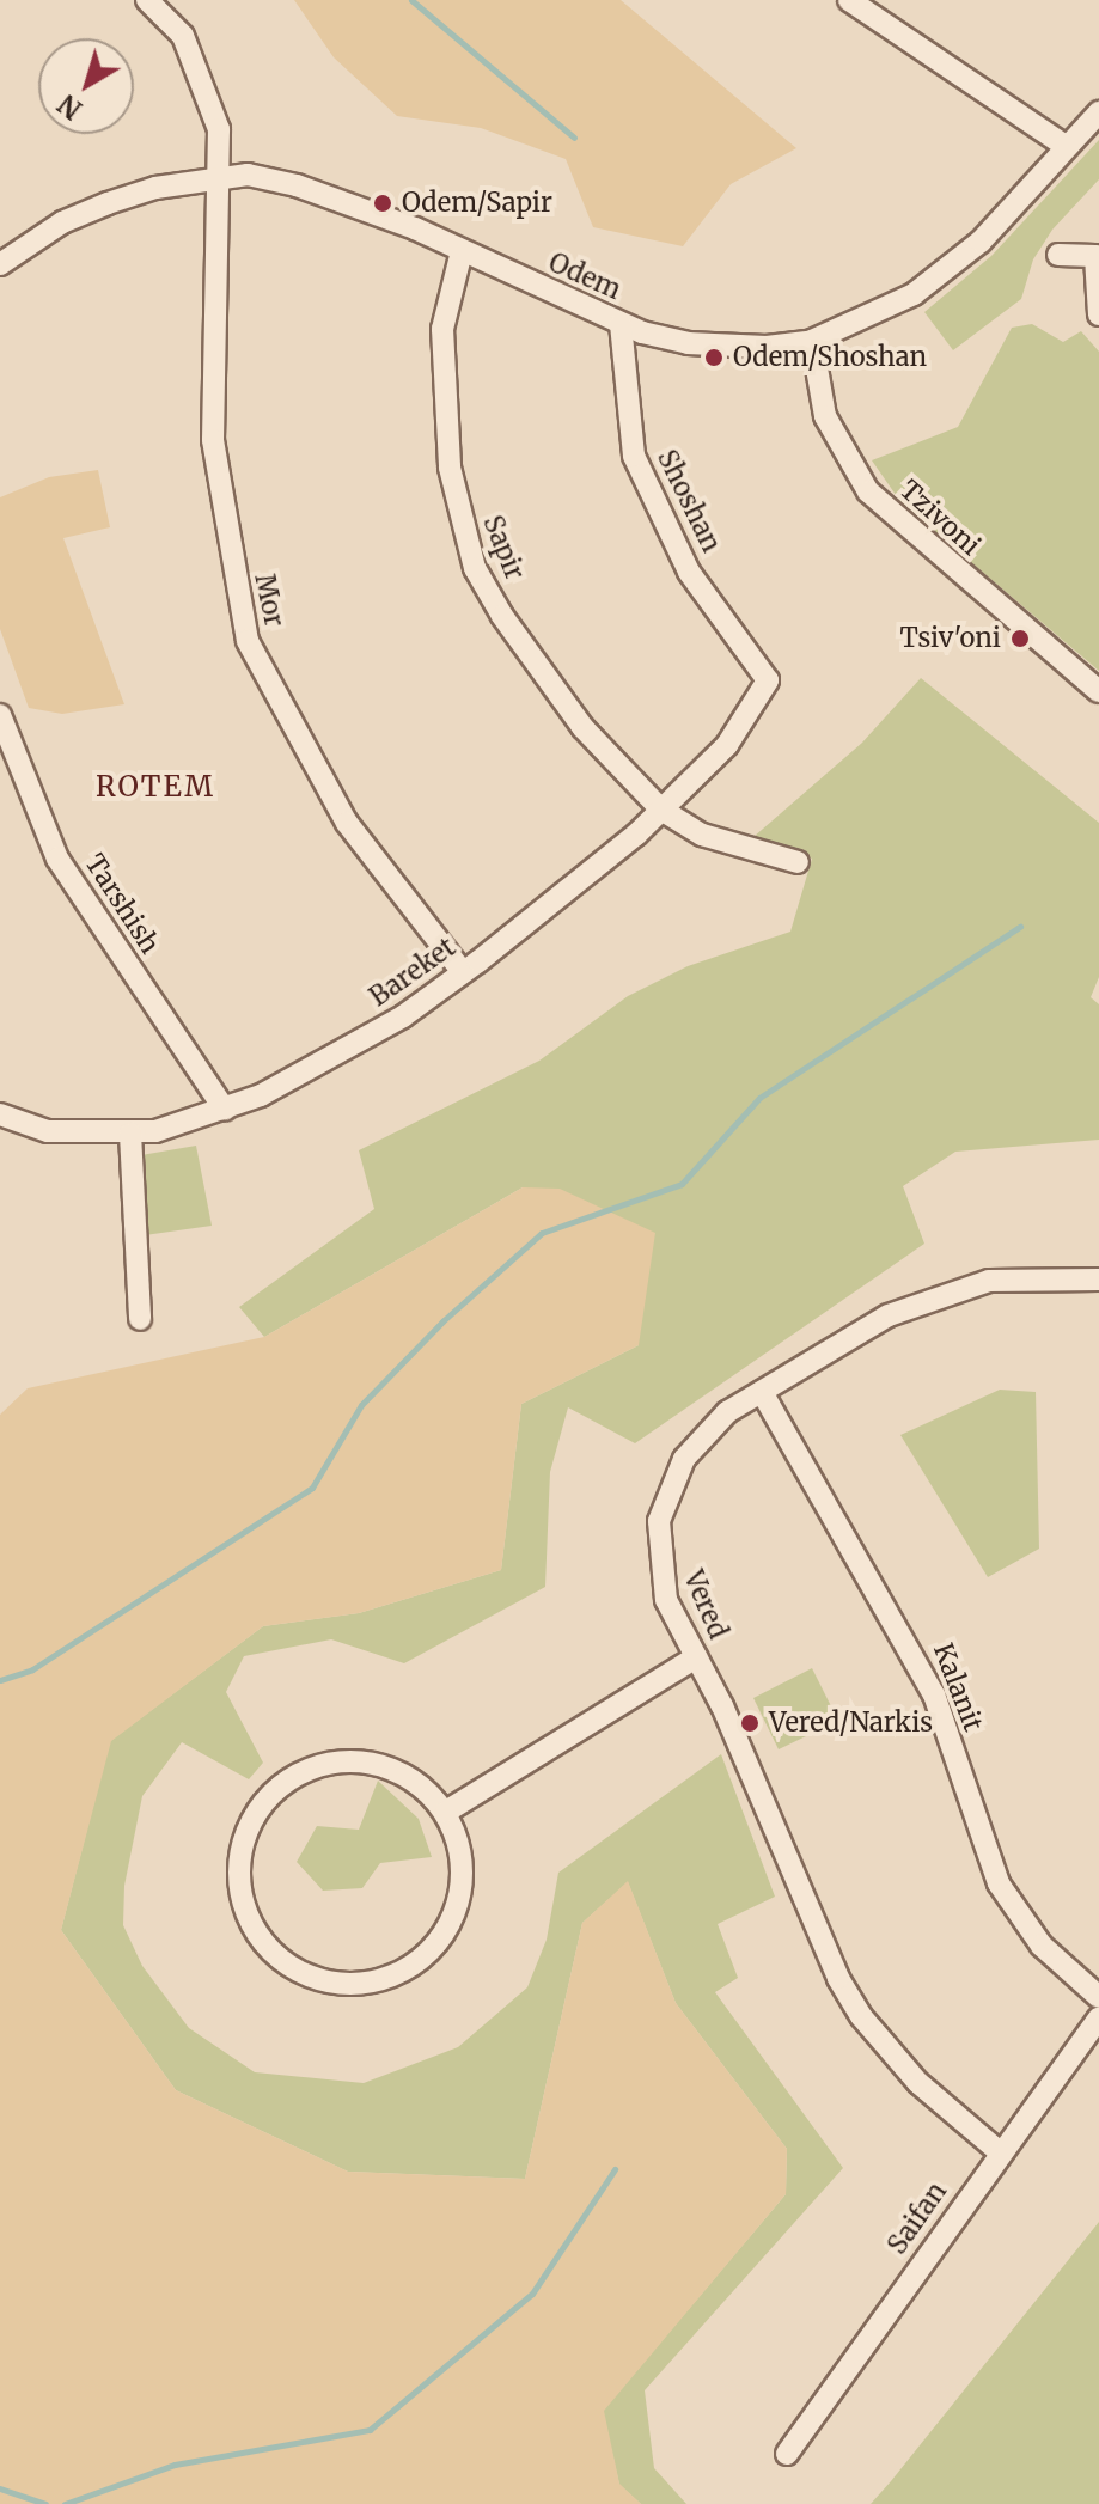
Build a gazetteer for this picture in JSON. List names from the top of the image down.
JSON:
{
  "streets": {
    "street": [
      "Odem",
      "Shoshan",
      "Tzivoni",
      "Sapir",
      "Mor",
      "Tarshish",
      "Bareket",
      "Vered",
      "Kalanit",
      "Saifan"
    ]
  },
  "crossings": [
    ["Odem", "Shoshan"],
    ["Odem", "Tzivoni"],
    ["Odem", "Sapir"],
    ["Odem", "Mor"],
    ["Shoshan", "Bareket"],
    ["Sapir", "Bareket"],
    ["Mor", "Bareket"],
    ["Tarshish", "Bareket"],
    ["Vered", "Kalanit"],
    ["Vered", "Saifan"]
  ],
  "districts": ["ROTEM"],
  "places": [
    "Odem/Sapir",
    "Odem/Shoshan",
    "Tsiv'oni",
    "Vered/Narkis"
  ],
  "north": "bottom left"
}
